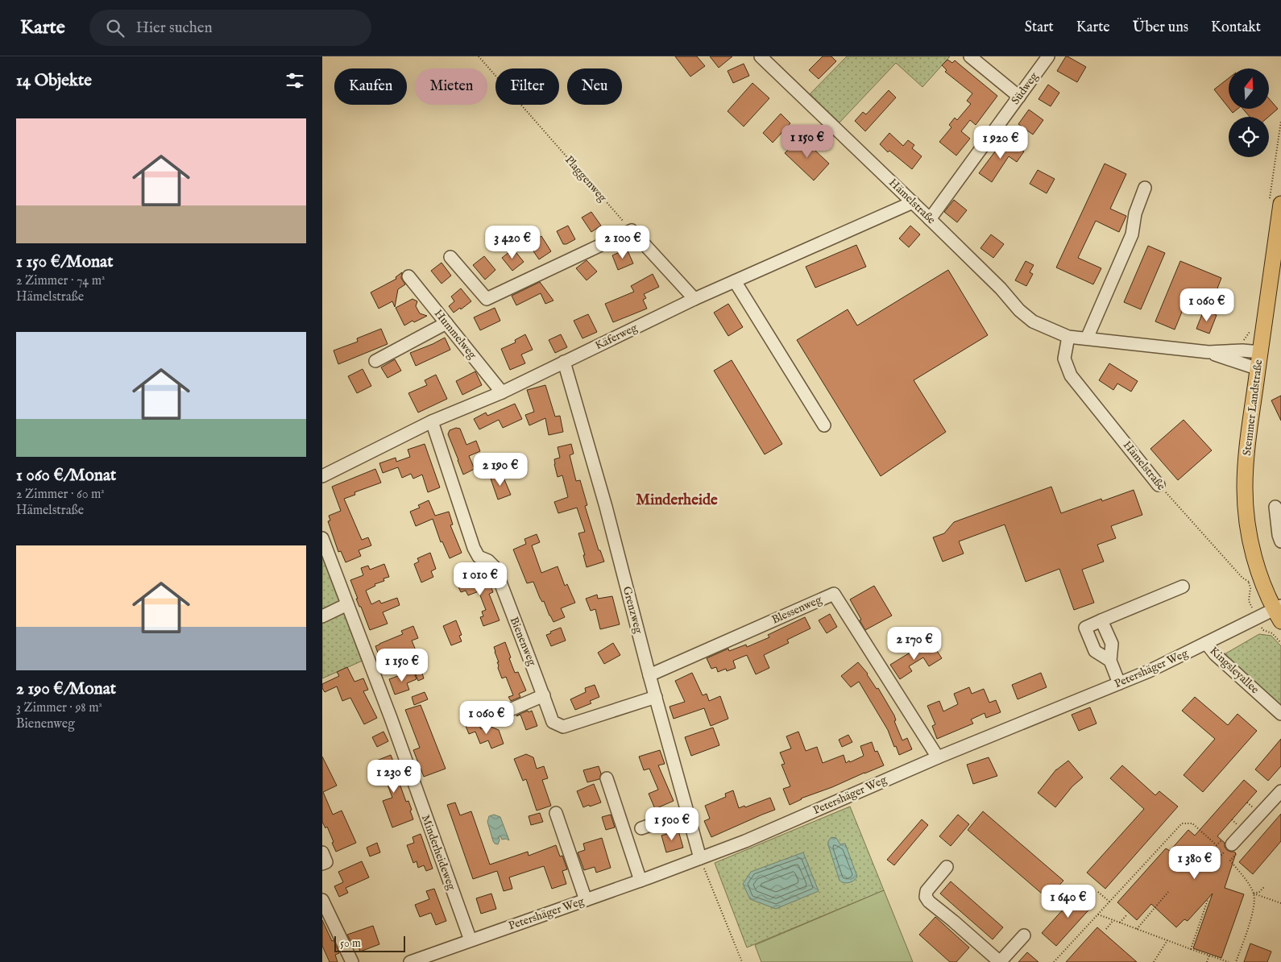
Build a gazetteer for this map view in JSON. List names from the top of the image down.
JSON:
{
  "streets": {
    "main road": ["Stemmer Landstraße"],
    "street": [
      "Südweg",
      "Hämelstraße",
      "Hummelweg",
      "Käferweg",
      "Grenzweg",
      "Blessenweg",
      "Bienenweg",
      "Petershäger Weg",
      "Kingsleyallee",
      "Minderheideweg"
    ],
    "path": ["Plaggenweg"]
  },
  "crossings": [
    ["Südweg", "Hämelstraße"],
    ["Hämelstraße", "Käferweg"],
    ["Hämelstraße", "Stemmer Landstraße"],
    ["Hummelweg", "Käferweg"],
    ["Käferweg", "Grenzweg"],
    ["Käferweg", "Bienenweg"],
    ["Stemmer Landstraße", "Petershäger Weg"],
    ["Grenzweg", "Blessenweg"],
    ["Grenzweg", "Bienenweg"],
    ["Grenzweg", "Petershäger Weg"],
    ["Blessenweg", "Petershäger Weg"],
    ["Petershäger Weg", "Kingsleyallee"],
    ["Petershäger Weg", "Minderheideweg"]
  ],
  "districts": ["Minderheide"],
  "scale_bar": "50 m",
  "north": "top",
  "page": {
    "header": "Karte",
    "search": "Hier suchen",
    "nav": [
      "Start",
      "Karte",
      "Über uns",
      "Kontakt"
    ],
    "heading": "14 Objekte",
    "chip": [
      "Kaufen",
      "Mieten",
      "Filter",
      "Neu"
    ],
    "list": [
      {
        "name": "1 150 €/Monat",
        "note": "2 Zimmer · 74 m² · Hämelstraße"
      },
      {
        "name": "1 060 €/Monat",
        "note": "2 Zimmer · 60 m² · Hämelstraße"
      },
      {
        "name": "2 190 €/Monat",
        "note": "3 Zimmer · 98 m² · Bienenweg"
      }
    ],
    "price": [
      "1 150 €",
      "1 920 €",
      "3 420 €",
      "2 100 €",
      "1 060 €",
      "2 190 €",
      "1 010 €",
      "2 170 €",
      "1 150 €",
      "1 060 €",
      "1 230 €",
      "1 500 €",
      "1 380 €",
      "1 640 €"
    ],
    "scale": "50 m"
  }
}
